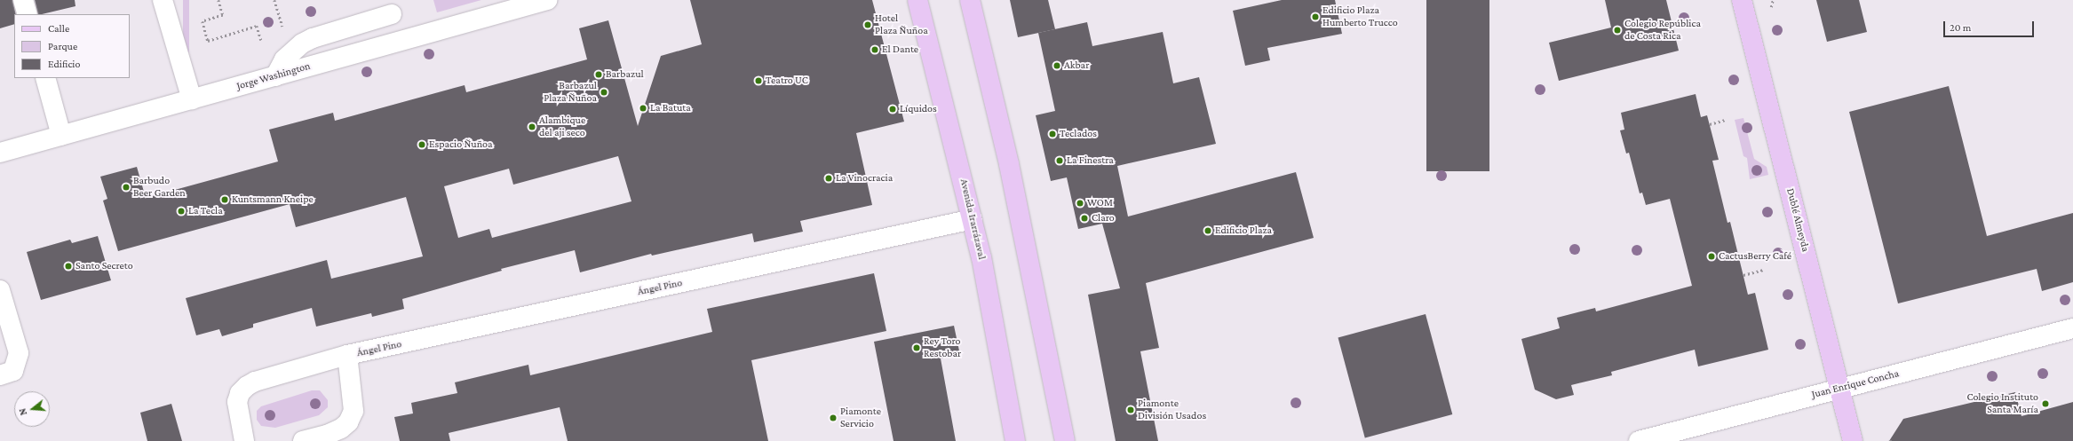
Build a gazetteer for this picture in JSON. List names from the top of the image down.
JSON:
{
  "streets": {
    "main road": ["Avenida Irarrázaval", "Dublé Almeyda"],
    "street": ["Jorge Washington", "Ángel Pino", "Juan Enrique Concha"]
  },
  "crossings": [
    ["Avenida Irarrázaval", "Ángel Pino"],
    ["Dublé Almeyda", "Juan Enrique Concha"]
  ],
  "places": [
    "Edificio Plaza Humberto Trucco",
    "Hotel Plaza Ñuñoa",
    "Colegio República de Costa Rica",
    "El Dante",
    "Akbar",
    "Barbazul",
    "Teatro UC",
    "Barbazul Plaza Ñuñoa",
    "La Batuta",
    "Líquidos",
    "Alambique del aji seco",
    "Teclados",
    "Espacio Ñuñoa",
    "La Finestra",
    "La Vinocracia",
    "Barbudo Beer Garden",
    "Kuntsmann Kneipe",
    "WOM",
    "La Tecla",
    "Claro",
    "Edificio Plaza",
    "CactusBerry Café",
    "Santo Secreto",
    "Rey Toro Restobar",
    "Colegio Instituto Santa María",
    "Piamonte División Usados",
    "Piamonte Servicio"
  ],
  "legend": ["Calle", "Parque", "Edificio"],
  "scale_bar": "20 m",
  "north": "left"
}
